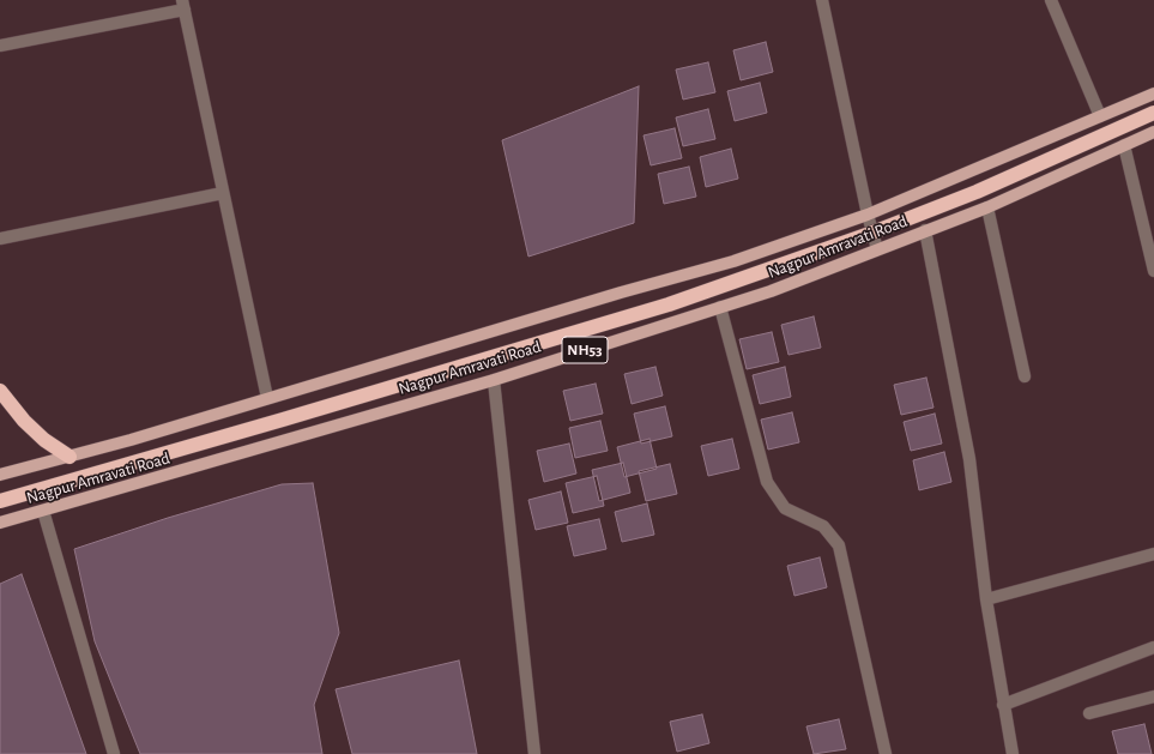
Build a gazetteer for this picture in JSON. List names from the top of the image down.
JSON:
{
  "streets": {
    "main road": ["Nagpur Amravati Road", "NH53"]
  }
}
